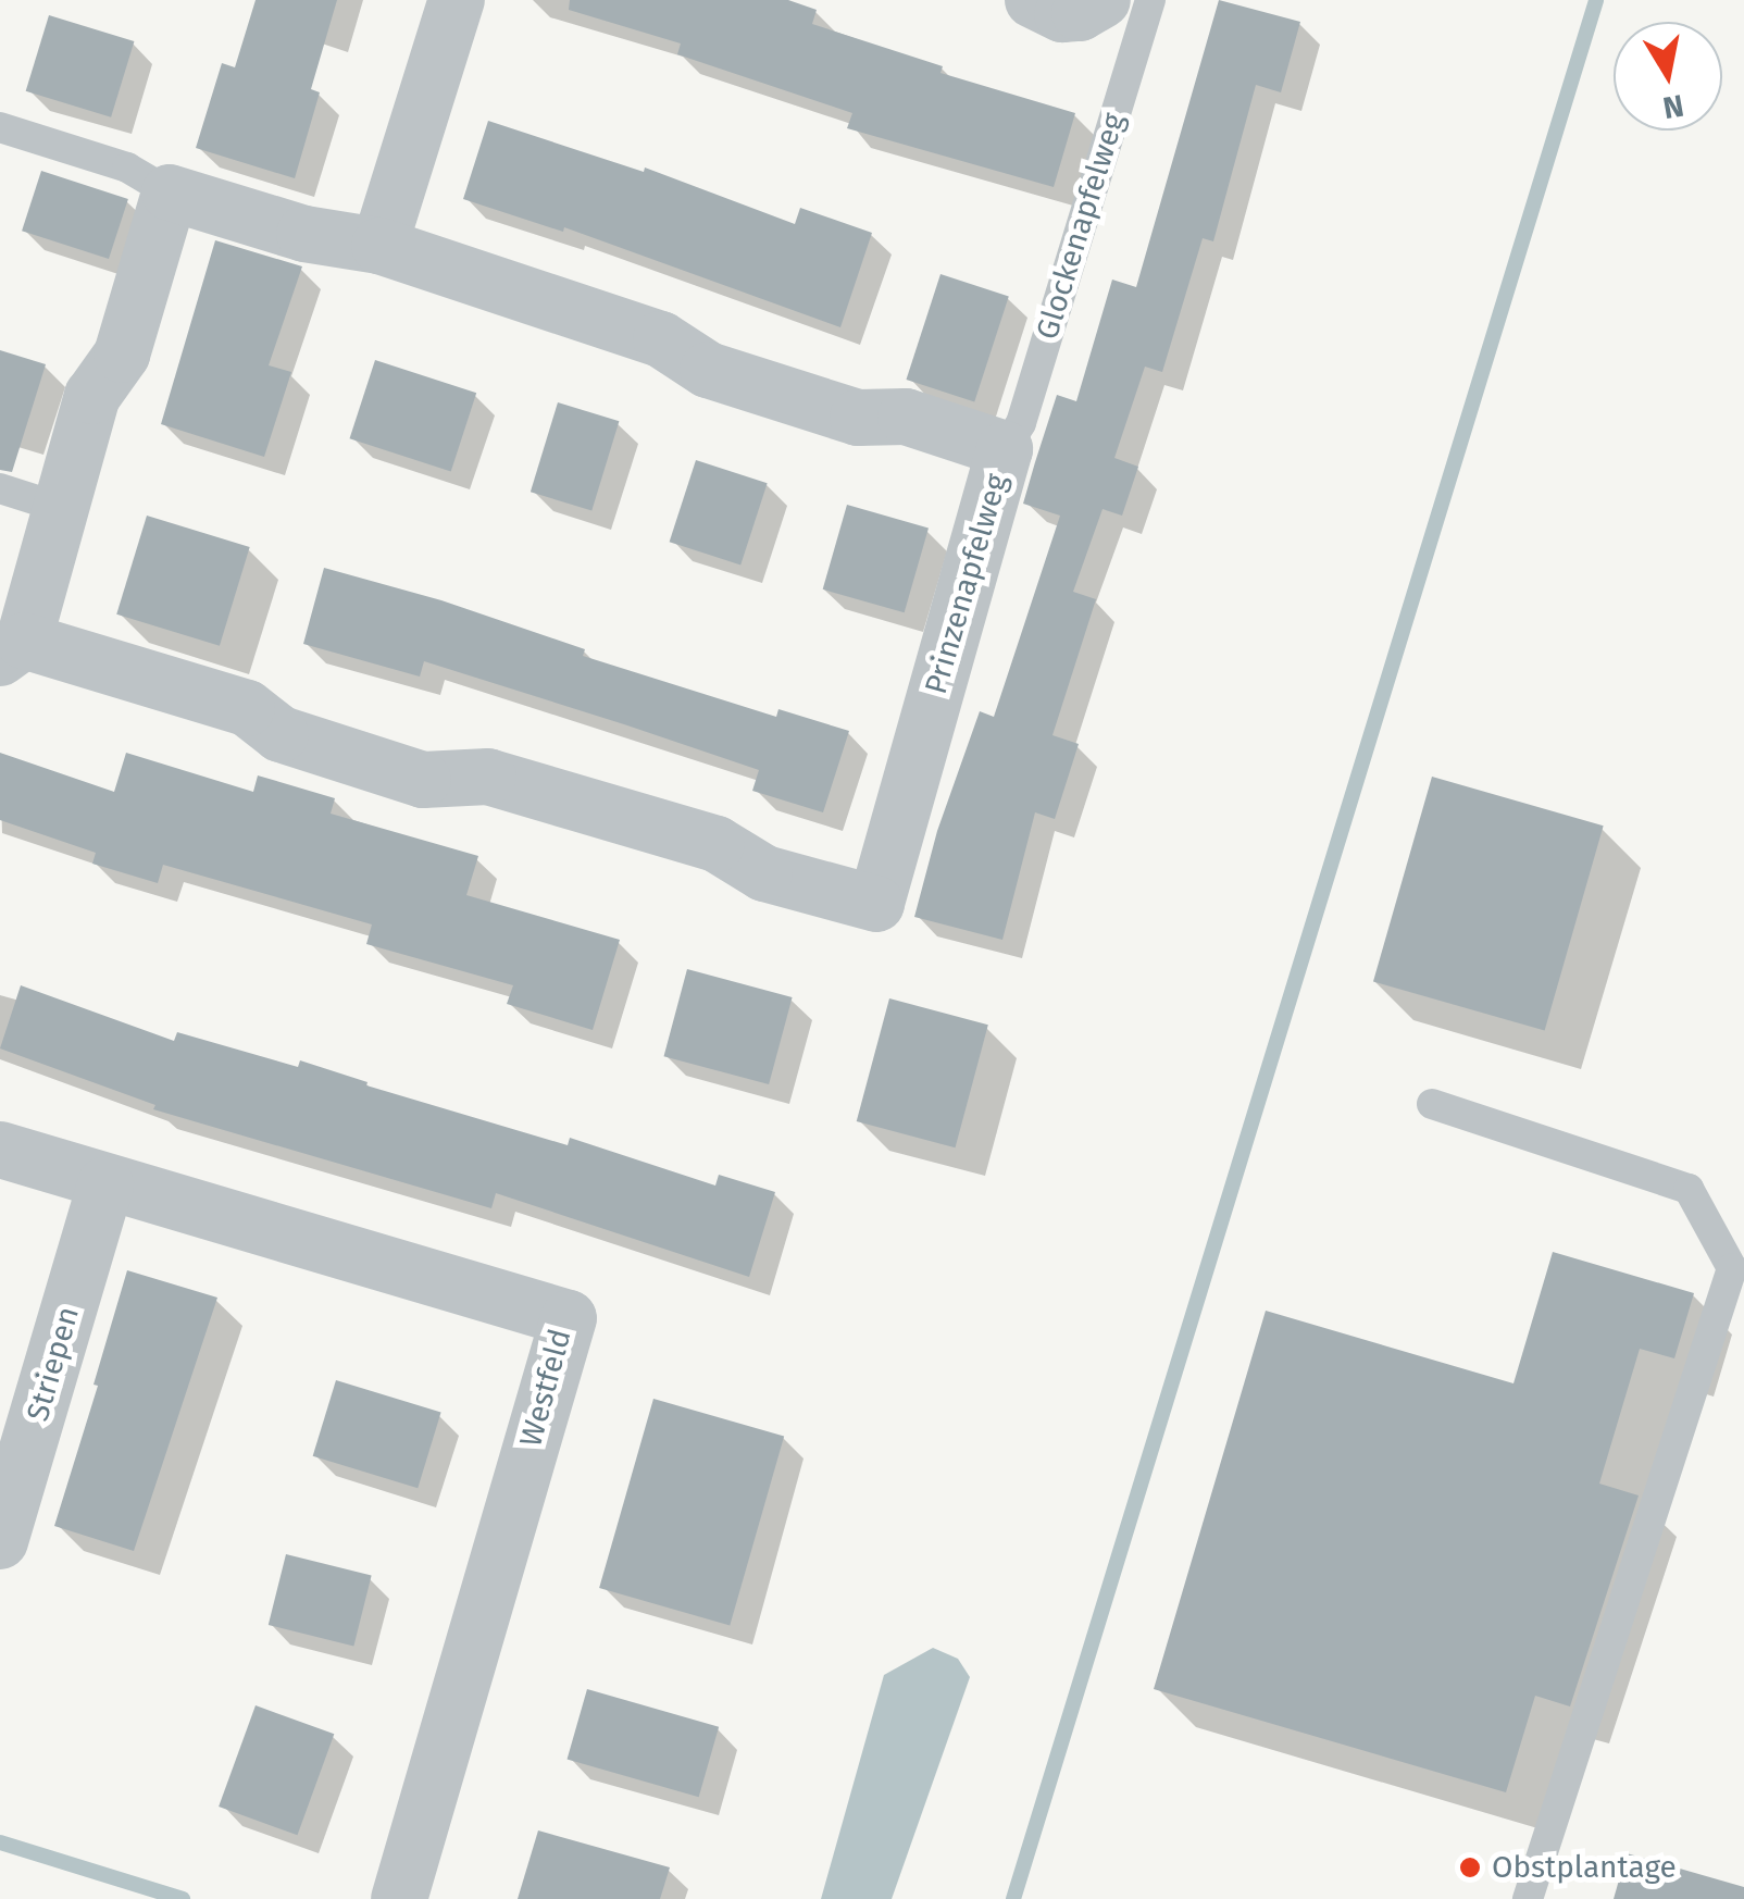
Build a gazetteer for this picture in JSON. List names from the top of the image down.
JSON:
{
  "streets": {
    "street": ["Prinzenapfelweg", "Striepen", "Westfeld"],
    "lane": ["Glockenapfelweg"]
  },
  "crossings": [
    ["Glockenapfelweg", "Prinzenapfelweg"],
    ["Striepen", "Westfeld"]
  ],
  "places": ["Obstplantage"],
  "north": "bottom"
}
